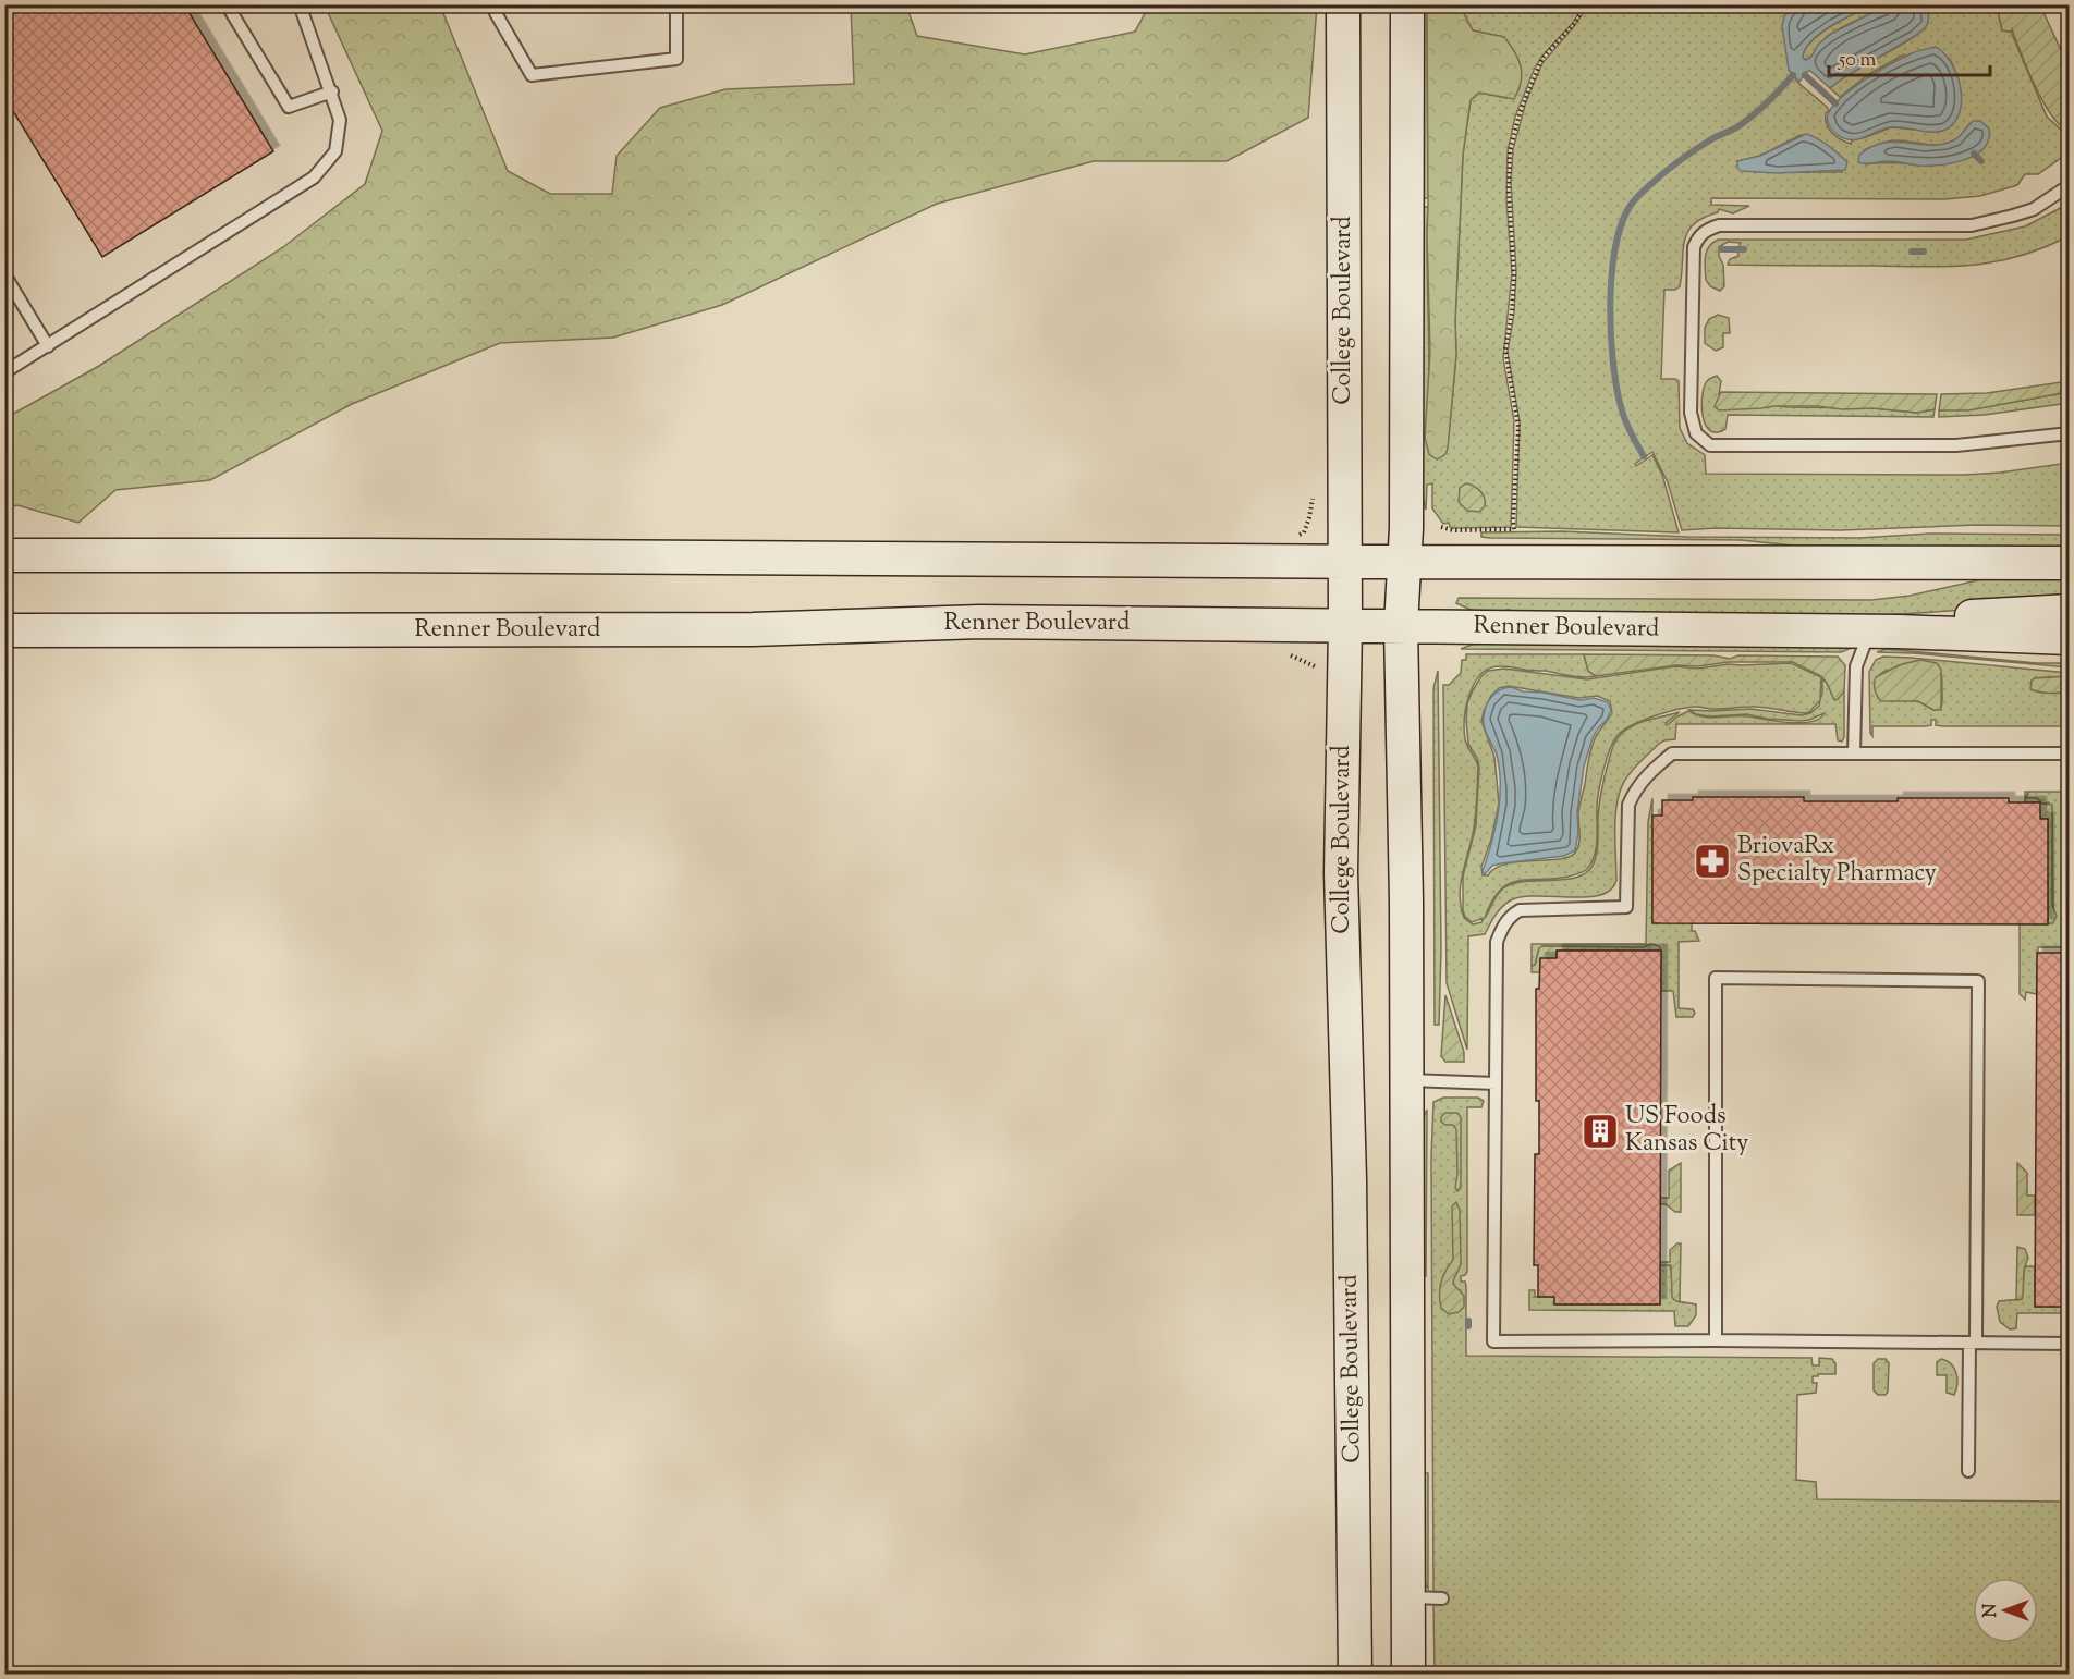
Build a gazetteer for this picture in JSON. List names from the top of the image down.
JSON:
{
  "streets": {
    "main road": ["College Boulevard", "Renner Boulevard"]
  },
  "crossings": [
    ["College Boulevard", "Renner Boulevard"]
  ],
  "places": {
    "pharmacy": ["BriovaRx Specialty Pharmacy"],
    "building": ["US Foods Kansas City"]
  },
  "scale_bar": "50 m",
  "north": "left"
}
